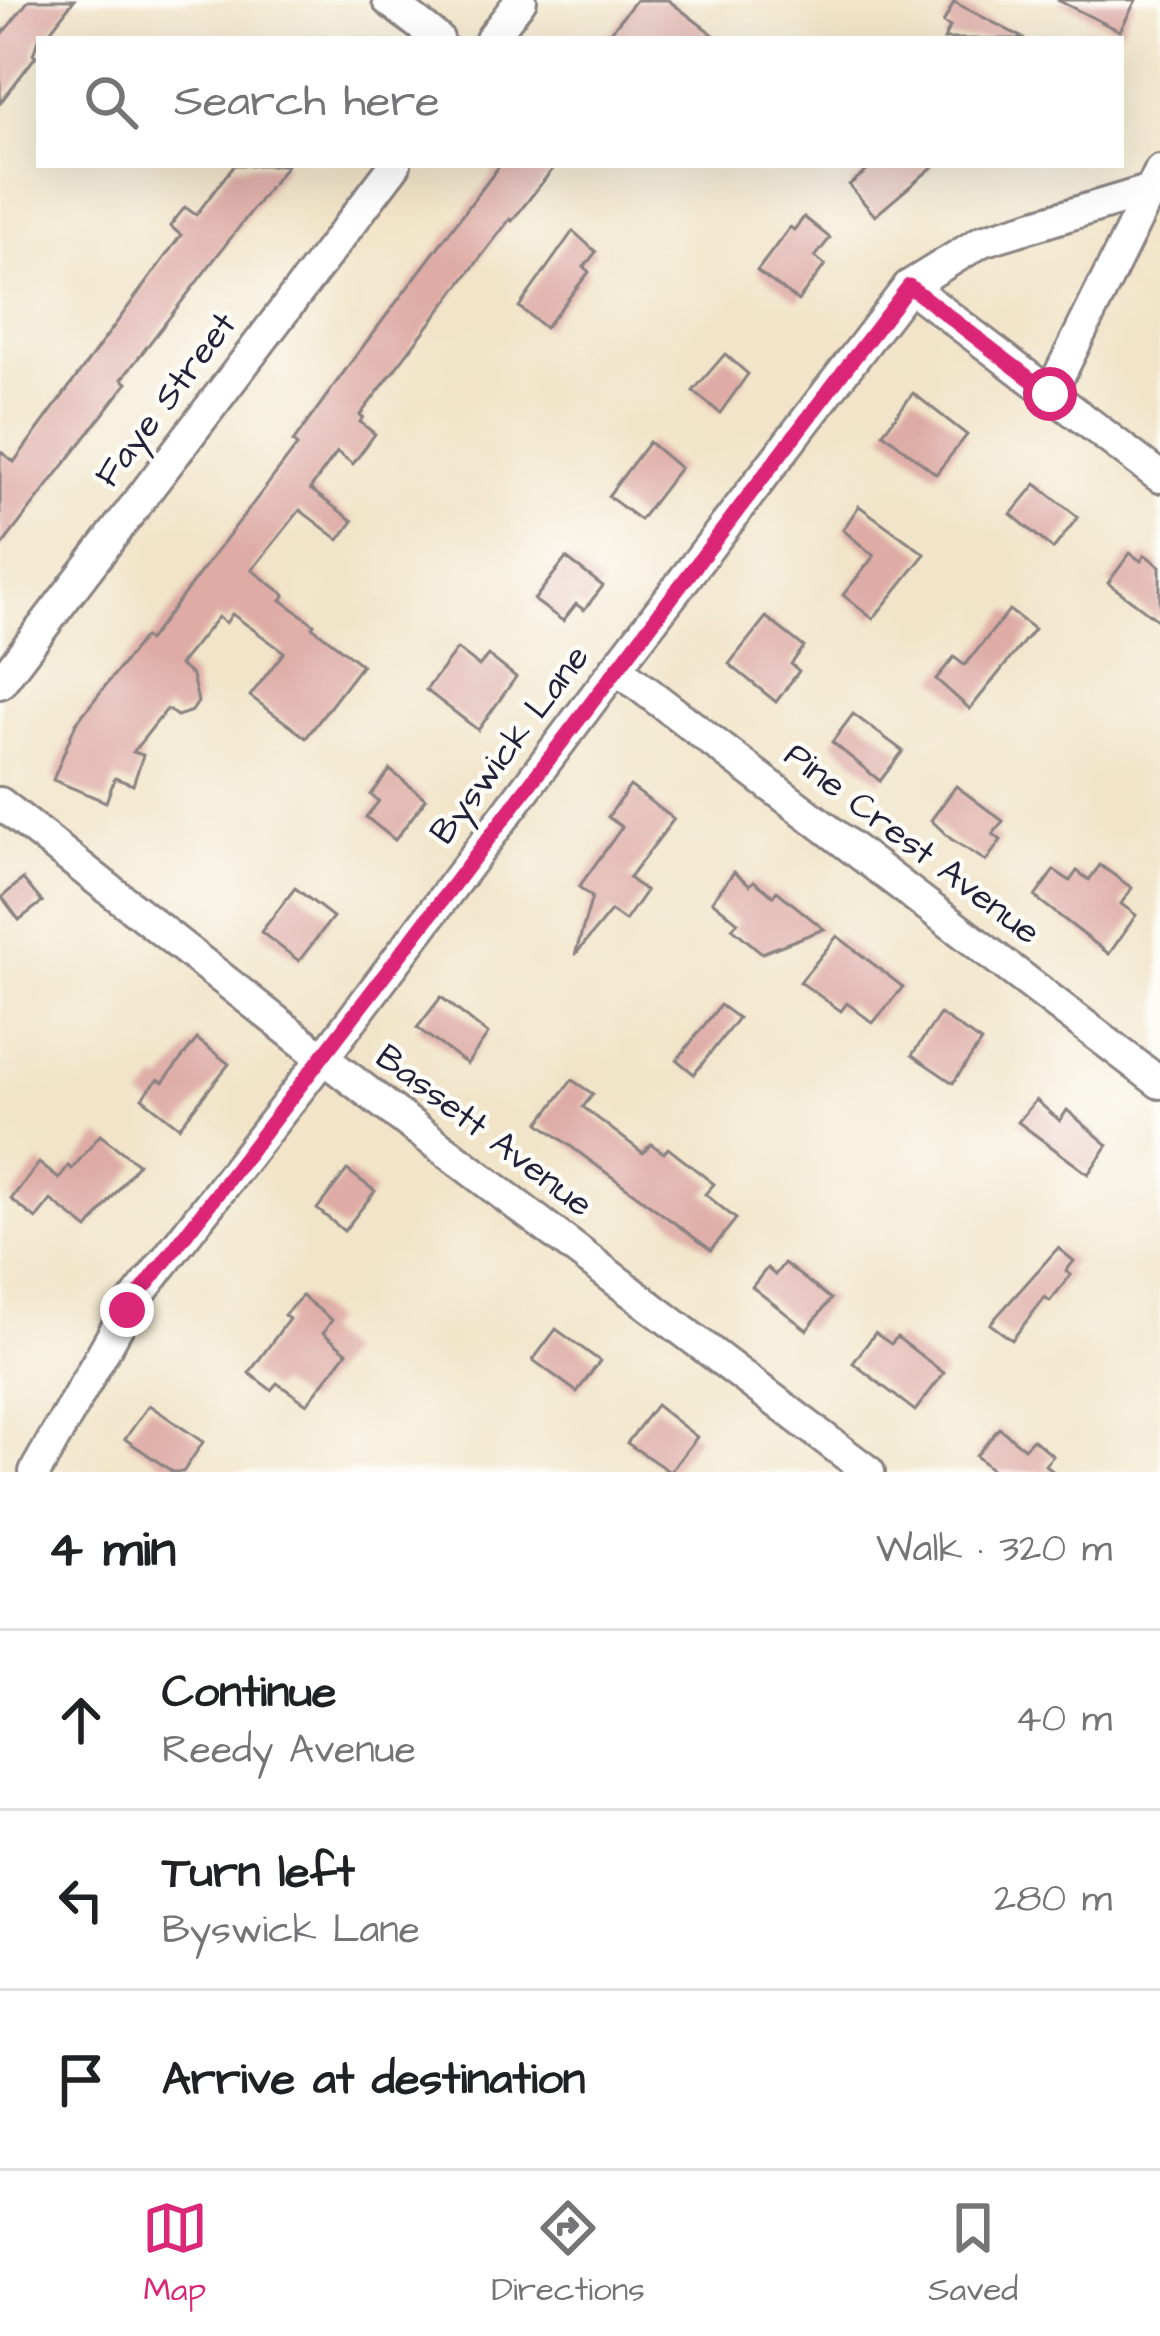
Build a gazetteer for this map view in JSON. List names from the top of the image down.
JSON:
{
  "streets": {
    "street": [
      "Faye Street",
      "Byswick Lane",
      "Pine Crest Avenue",
      "Bassett Avenue"
    ]
  },
  "crossings": [
    ["Byswick Lane", "Pine Crest Avenue"],
    ["Byswick Lane", "Bassett Avenue"]
  ],
  "page": {
    "search": "Search here",
    "heading": ["4 min", "Walk · 320 m"],
    "list": [
      ["Continue", "Reedy Avenue", "40 m"],
      ["Turn left", "Byswick Lane", "280 m"],
      "Arrive at destination"
    ],
    "nav": ["Map", "Directions", "Saved"]
  }
}
